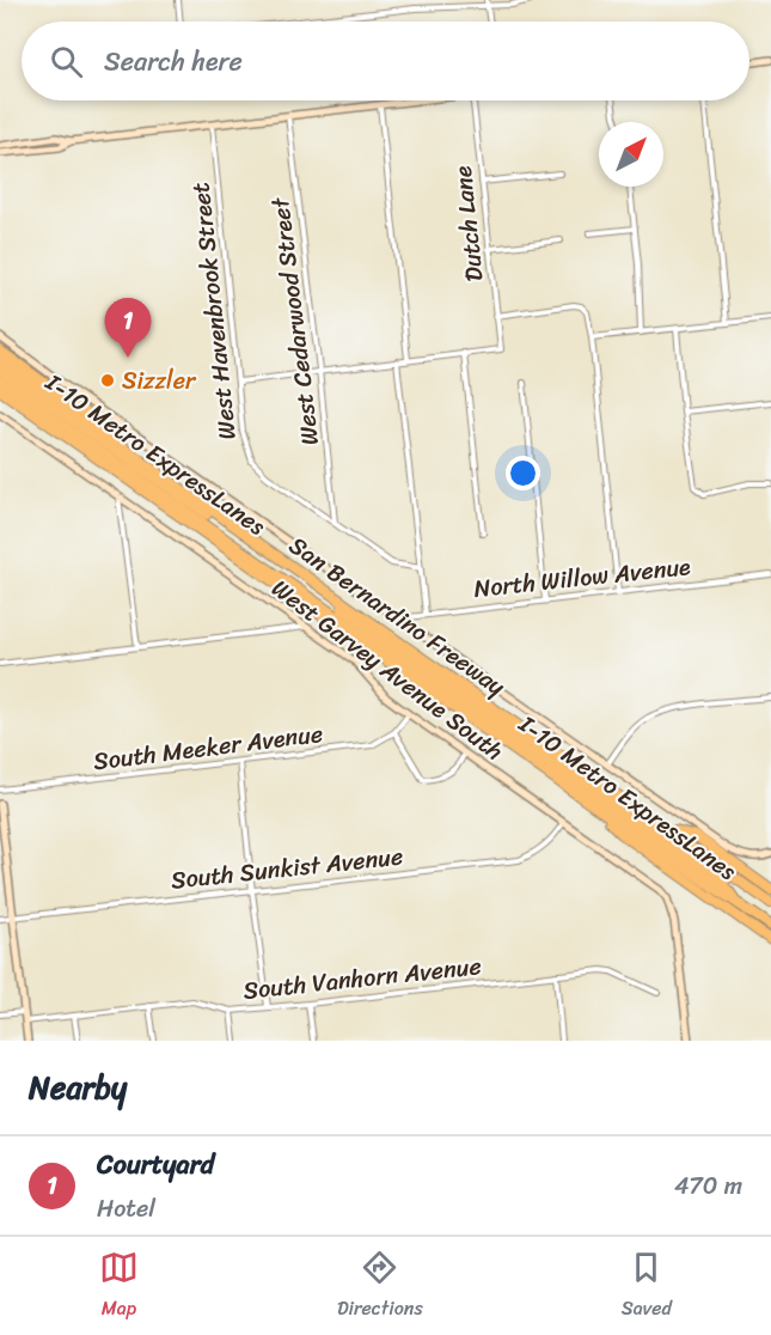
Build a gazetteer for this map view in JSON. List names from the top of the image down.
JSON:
{
  "streets": {
    "highway": ["I-10 Metro ExpressLanes", "San Bernardino Freeway"],
    "street": [
      "Dutch Lane",
      "West Havenbrook Street",
      "West Cedarwood Street",
      "North Willow Avenue",
      "West Garvey Avenue South",
      "South Meeker Avenue",
      "South Sunkist Avenue",
      "South Vanhorn Avenue"
    ]
  },
  "crossings": [
    ["West Havenbrook Street", "West Cedarwood Street"],
    ["I-10 Metro ExpressLanes", "San Bernardino Freeway"],
    ["West Garvey Avenue South", "South Meeker Avenue"],
    ["West Garvey Avenue South", "South Sunkist Avenue"]
  ],
  "places": ["Sizzler"],
  "north": "top right",
  "page": {
    "search": "Search here",
    "pins": "1",
    "heading": "Nearby",
    "list": [
      {
        "mark": "1",
        "name": "Courtyard",
        "note": "Hotel",
        "value": "470 m"
      }
    ],
    "nav": ["Map", "Directions", "Saved"]
  }
}
